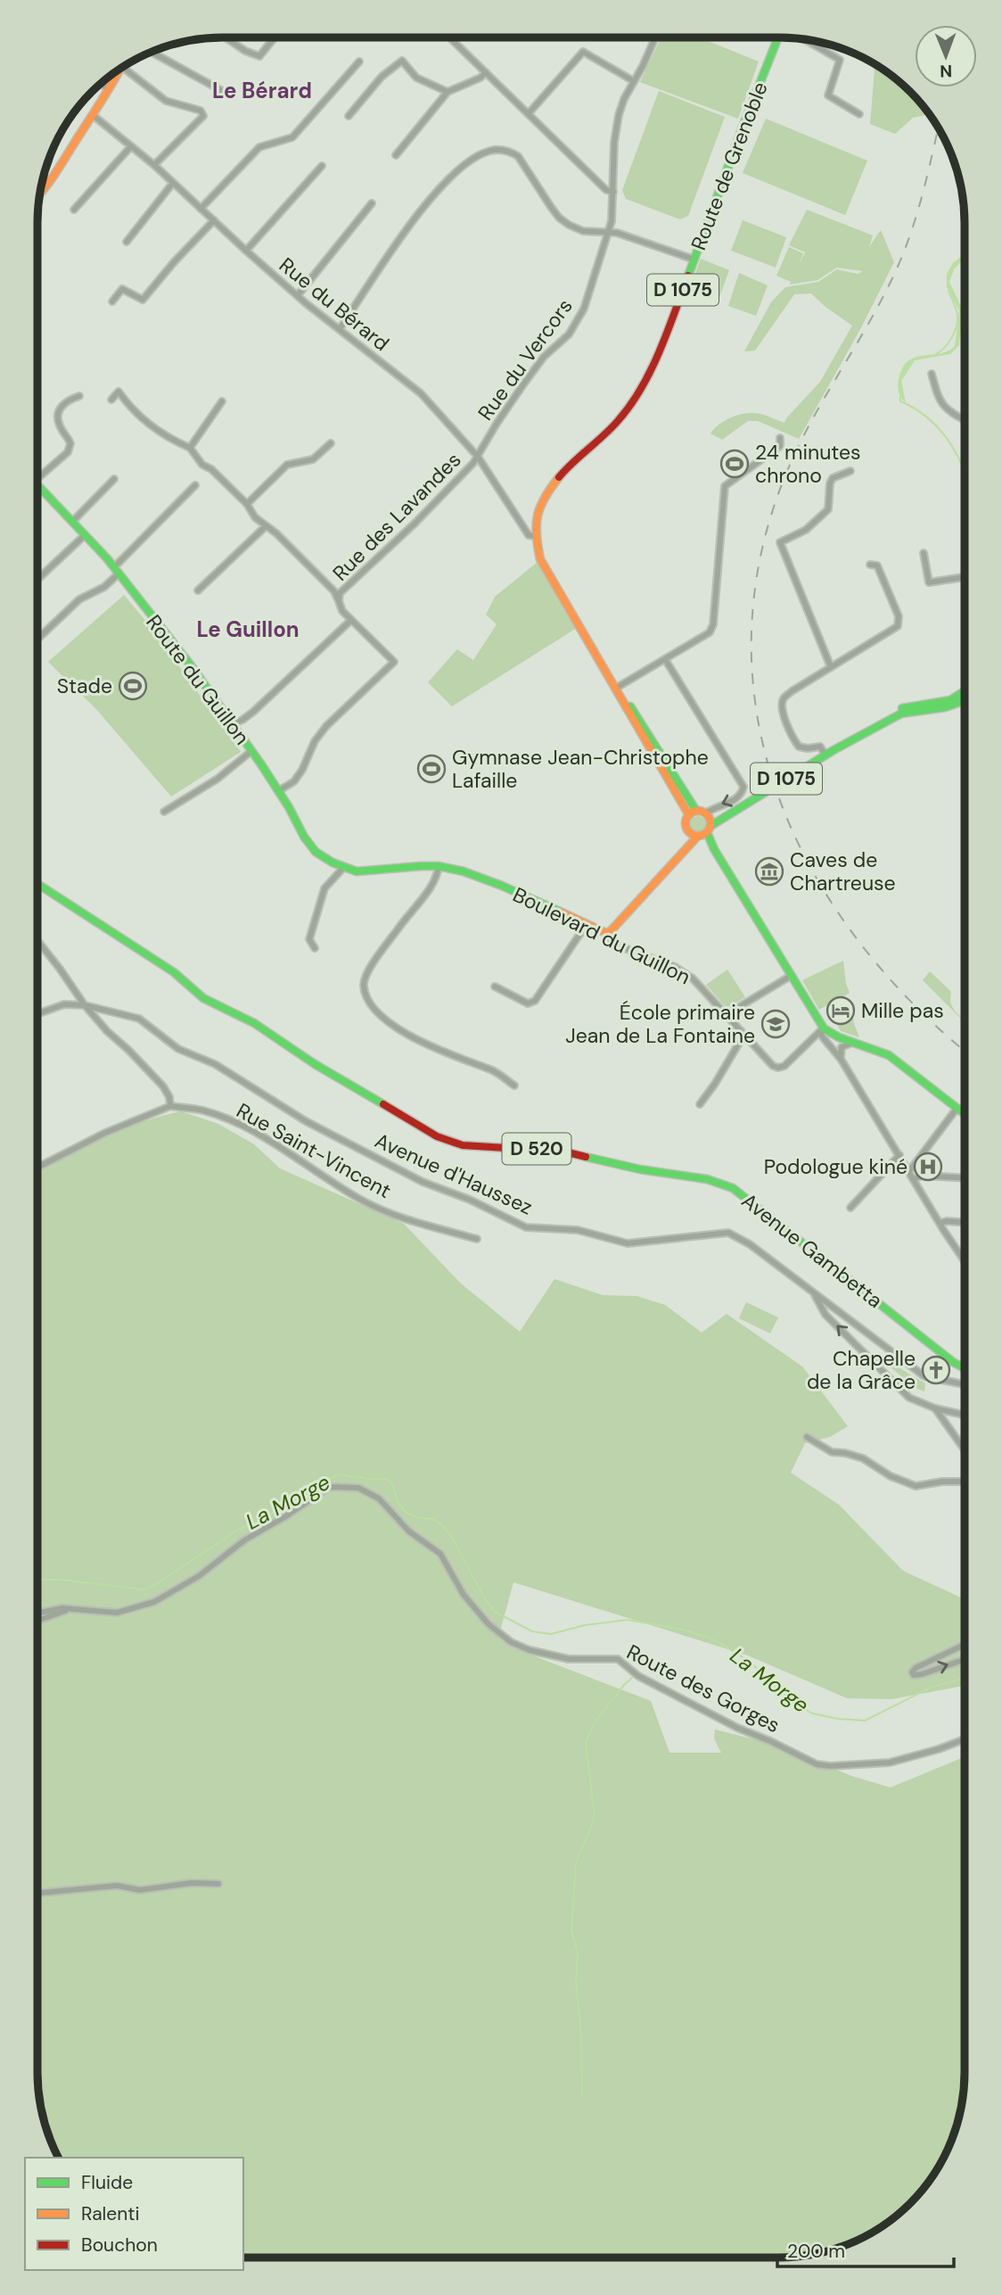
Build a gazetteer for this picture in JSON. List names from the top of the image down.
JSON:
{
  "streets": {
    "main road": [
      "Route de Grenoble",
      "D 1075",
      "Route du Guillon",
      "Boulevard du Guillon",
      "D 520",
      "Avenue Gambetta"
    ],
    "street": [
      "Rue du Bérard",
      "Rue du Vercors",
      "Rue des Lavandes",
      "Rue Saint-Vincent",
      "Avenue d'Haussez",
      "Route des Gorges"
    ]
  },
  "crossings": [
    ["Route de Grenoble", "D 1075"],
    ["Route de Grenoble", "Rue du Bérard"],
    ["Rue du Bérard", "Rue du Vercors"],
    ["Rue du Bérard", "Rue des Lavandes"],
    ["Rue du Vercors", "Rue des Lavandes"],
    ["Rue des Lavandes", "Route du Guillon"],
    ["Route du Guillon", "Boulevard du Guillon"]
  ],
  "districts": ["Le Bérard", "Le Guillon"],
  "water": ["La Morge"],
  "places": {
    "sports": ["24 minutes chrono", "Stade", "Gymnase Jean-Christophe Lafaille"],
    "museum": ["Caves de Chartreuse"],
    "hotel": ["Mille pas"],
    "school or university": ["École primaire Jean de La Fontaine"],
    "hospital": ["Podologue kiné"],
    "church": ["Chapelle de la Grâce"]
  },
  "legend": ["Fluide", "Ralenti", "Bouchon"],
  "scale_bar": "200 m",
  "north": "bottom"
}
